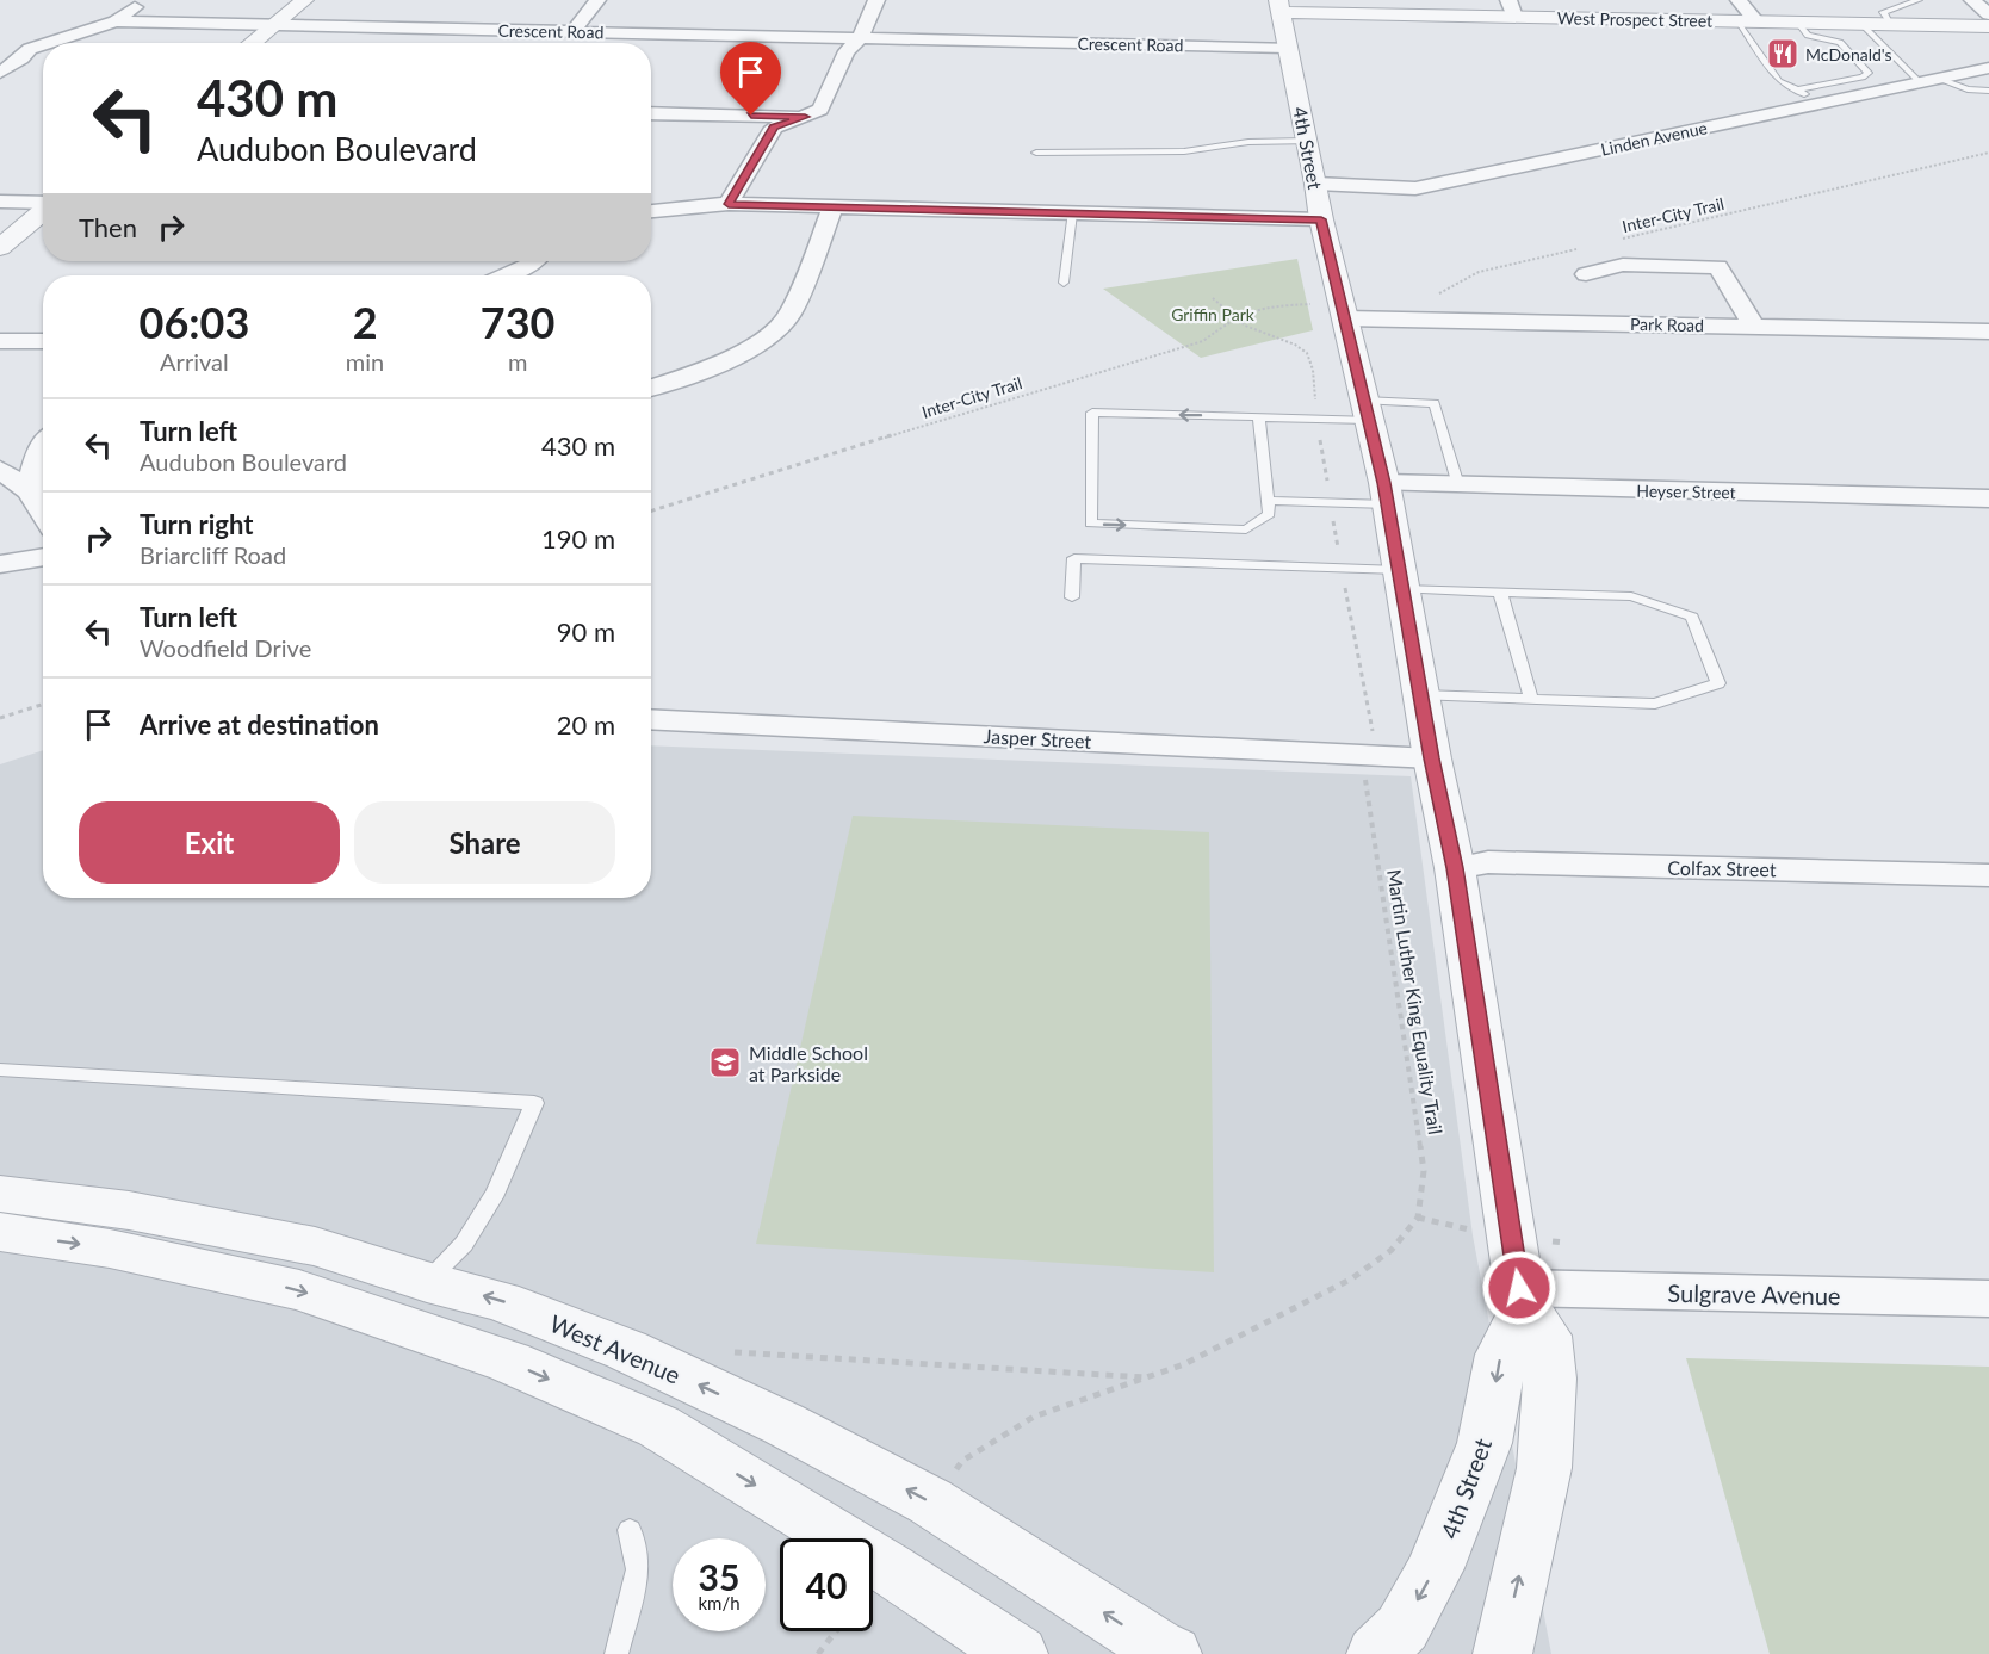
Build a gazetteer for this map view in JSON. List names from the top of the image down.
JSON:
{
  "streets": {
    "street": [
      "West Prospect Street",
      "Crescent Road",
      "Linden Avenue",
      "4th Street",
      "Park Road",
      "Heyser Street",
      "Jasper Street",
      "Colfax Street",
      "Sulgrave Avenue",
      "West Avenue"
    ],
    "path": ["Inter-City Trail", "Martin Luther King Equality Trail"]
  },
  "crossings": [
    ["West Prospect Street", "4th Street"],
    ["Crescent Road", "4th Street"],
    ["Linden Avenue", "4th Street"],
    ["4th Street", "Park Road"],
    ["4th Street", "Heyser Street"],
    ["4th Street", "Jasper Street"],
    ["4th Street", "Colfax Street"],
    ["4th Street", "Sulgrave Avenue"],
    ["Inter-City Trail", "Martin Luther King Equality Trail"],
    ["Jasper Street", "Martin Luther King Equality Trail"]
  ],
  "parks": ["Griffin Park"],
  "places": {
    "restaurant": ["McDonald's"],
    "school or university": ["Middle School at Parkside"]
  },
  "page": {
    "turn": ["430 m", "Audubon Boulevard"],
    "then": "Then",
    "eta": [
      "06:03",
      "Arrival",
      "2",
      "min",
      "730",
      "m"
    ],
    "list": [
      {
        "name": "Turn left",
        "note": "Audubon Boulevard",
        "value": "430 m"
      },
      {
        "name": "Turn right",
        "note": "Briarcliff Road",
        "value": "190 m"
      },
      {
        "name": "Turn left",
        "note": "Woodfield Drive",
        "value": "90 m"
      },
      {
        "name": "Arrive at destination",
        "value": "20 m"
      }
    ],
    "buttons": ["Exit", "Share"],
    "speed": "35 km/h",
    "limit": "40"
  }
}
